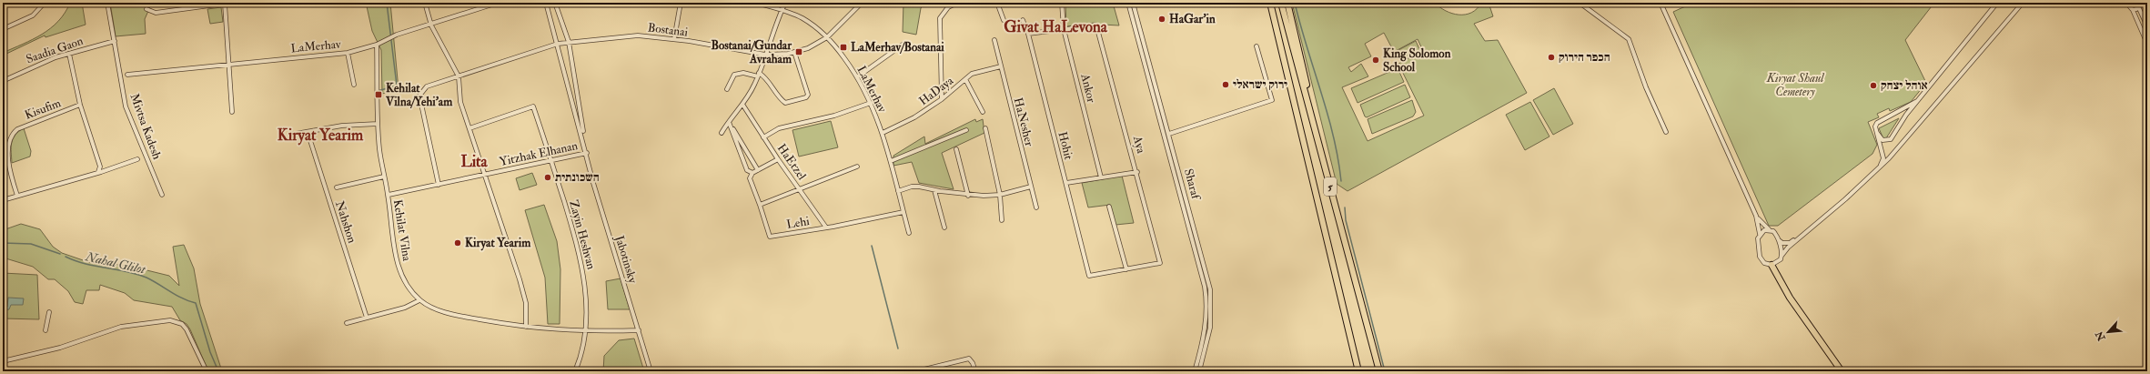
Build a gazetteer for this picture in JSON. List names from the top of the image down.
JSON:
{
  "streets": {
    "highway": ["5"],
    "street": [
      "Bostanai",
      "LaMerhav",
      "Saadia Gaon",
      "Ankor",
      "HaDaya",
      "Kisufim",
      "HaNesher",
      "Mivtsa Kadesh",
      "Aya",
      "Hohit",
      "Yitzhak Elhanan",
      "HaEtzel",
      "Sharaf",
      "Nahshon",
      "Lehi",
      "Kehilat Vilna",
      "Zayin Heshvan",
      "Jabotinsky"
    ]
  },
  "crossings": [
    ["Bostanai", "LaMerhav"],
    ["Bostanai", "Yitzhak Elhanan"],
    ["Bostanai", "Jabotinsky"],
    ["LaMerhav", "HaDaya"],
    ["LaMerhav", "Lehi"],
    ["LaMerhav", "Kehilat Vilna"],
    ["Saadia Gaon", "Mivtsa Kadesh"],
    ["Ankor", "Aya"],
    ["HaDaya", "HaNesher"],
    ["Aya", "Hohit"],
    ["Yitzhak Elhanan", "Kehilat Vilna"],
    ["Yitzhak Elhanan", "Zayin Heshvan"],
    ["Yitzhak Elhanan", "Jabotinsky"],
    ["HaEtzel", "Lehi"],
    ["Kehilat Vilna", "Zayin Heshvan"],
    ["Kehilat Vilna", "Jabotinsky"]
  ],
  "districts": ["Givat HaLevona", "Kiryat Yearim", "Lita"],
  "water": ["Nahal Glilot"],
  "parks": ["Kiryat Shaul Cemetery"],
  "places": {
    "other": [
      "HaGar'in",
      "הכפר הירוק",
      "King Solomon School",
      "ירוק ישראלי",
      "אוהל יצחק",
      "השכונתית",
      "Kiryat Yearim"
    ],
    "transit": ["LaMerhav/Bostanai", "Bostanai/Gundar Avraham", "Kehilat Vilna/Yehi'am"]
  },
  "north": "bottom left"
}
